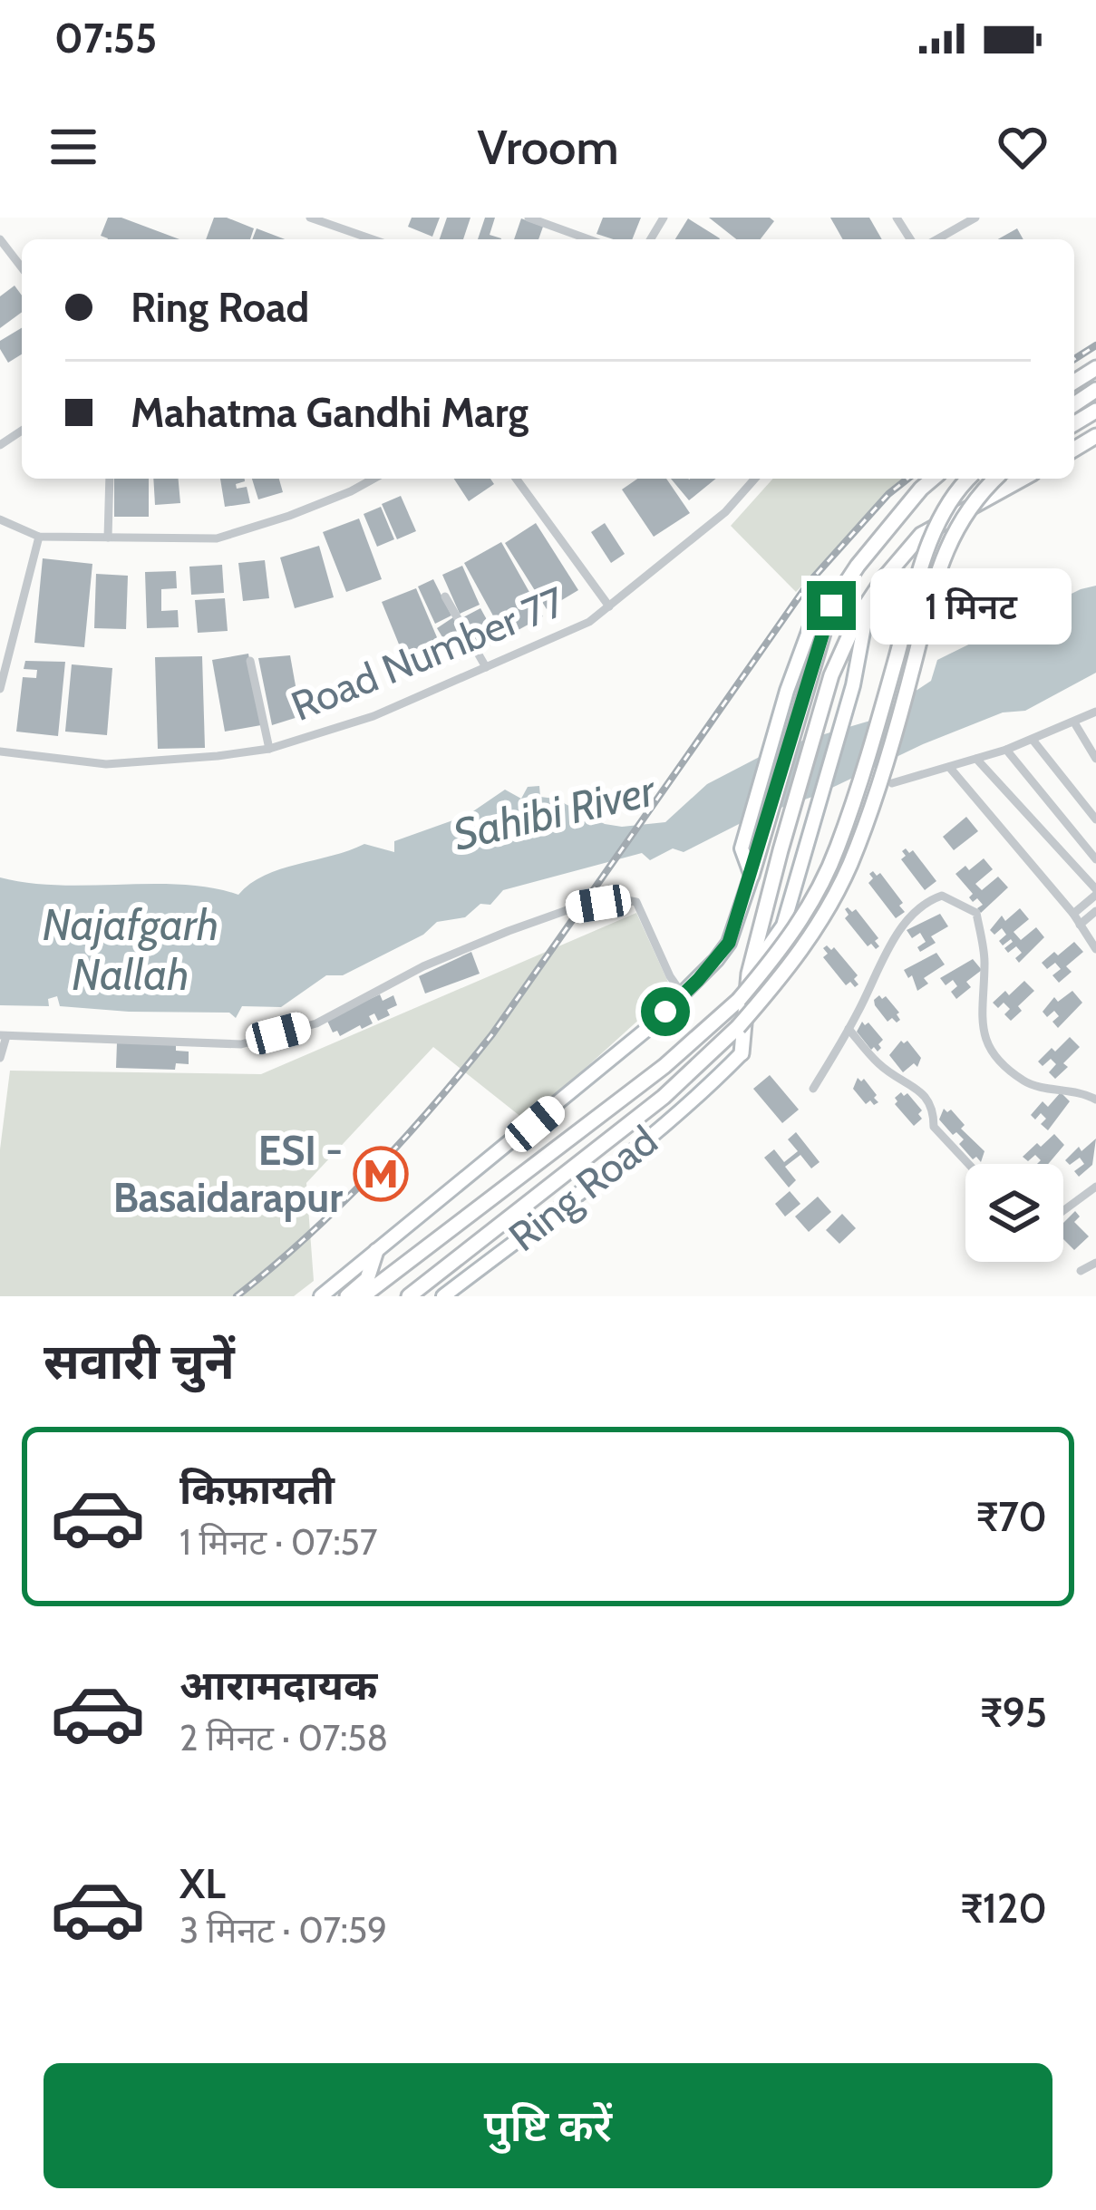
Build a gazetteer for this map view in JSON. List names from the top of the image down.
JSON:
{
  "streets": {
    "main road": ["Ring Road"],
    "street": ["Road Number 77"]
  },
  "water": ["Sahibi River", "Najafgarh Nallah"],
  "places": {
    "metro station": ["ESI - Basaidarapur"]
  },
  "page": {
    "status": "07:55",
    "header": "Vroom",
    "banner": ["Ring Road", "Mahatma Gandhi Marg"],
    "bubble": "1 मिनट",
    "heading": "सवारी चुनें",
    "list": [
      {
        "name": "किफ़ायती",
        "note": "1 मिनट · 07:57",
        "value": "₹70"
      },
      {
        "name": "आरामदायक",
        "note": "2 मिनट · 07:58",
        "value": "₹95"
      },
      {
        "name": "XL",
        "note": "3 मिनट · 07:59",
        "value": "₹120"
      }
    ],
    "buttons": "पुष्टि करें"
  }
}
